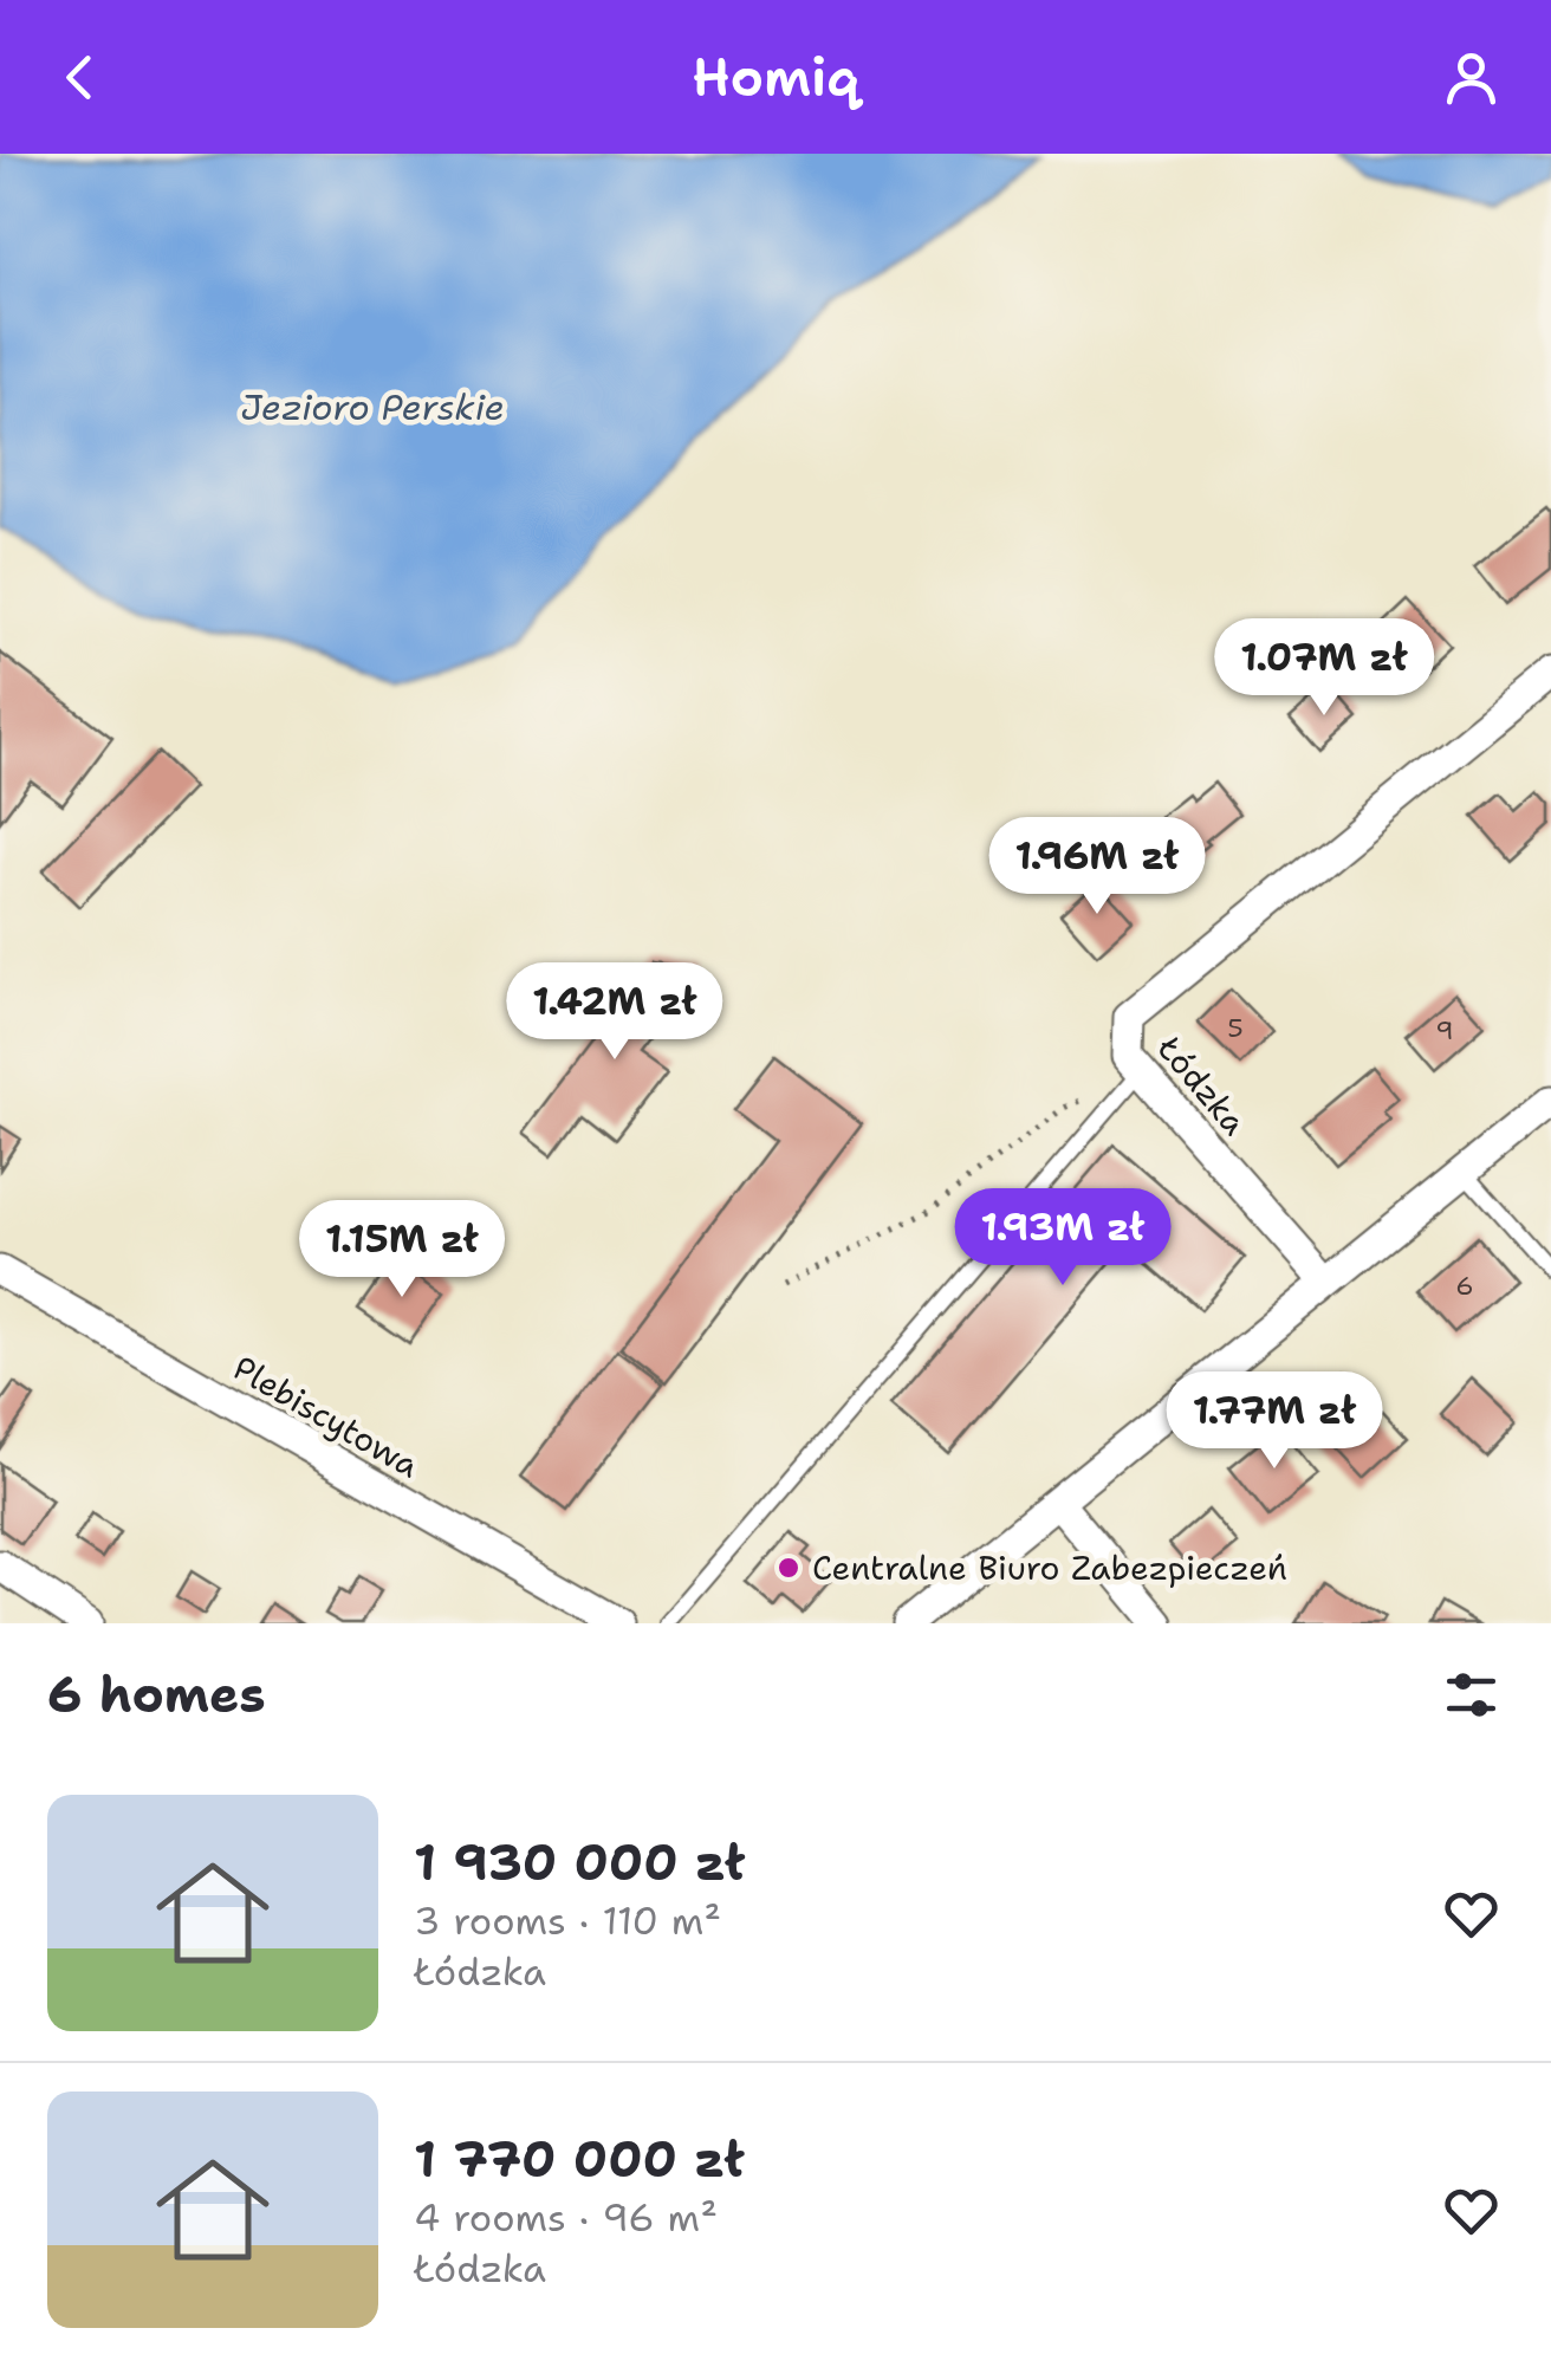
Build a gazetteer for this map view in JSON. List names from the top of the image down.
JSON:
{
  "streets": {
    "street": ["Łódzka", "Plebiscytowa"]
  },
  "water": ["Jezioro Perskie"],
  "places": ["Centralne Biuro Zabezpieczeń"],
  "house_numbers": ["5", "9", "6"],
  "page": {
    "header": "Homiq",
    "price": [
      "1.07M zł",
      "1.96M zł",
      "1.42M zł",
      "1.93M zł",
      "1.15M zł",
      "1.77M zł"
    ],
    "heading": "6 homes",
    "list": [
      {
        "name": "1 930 000 zł",
        "note": "3 rooms · 110 m² · Łódzka"
      },
      {
        "name": "1 770 000 zł",
        "note": "4 rooms · 96 m² · Łódzka"
      }
    ]
  }
}
